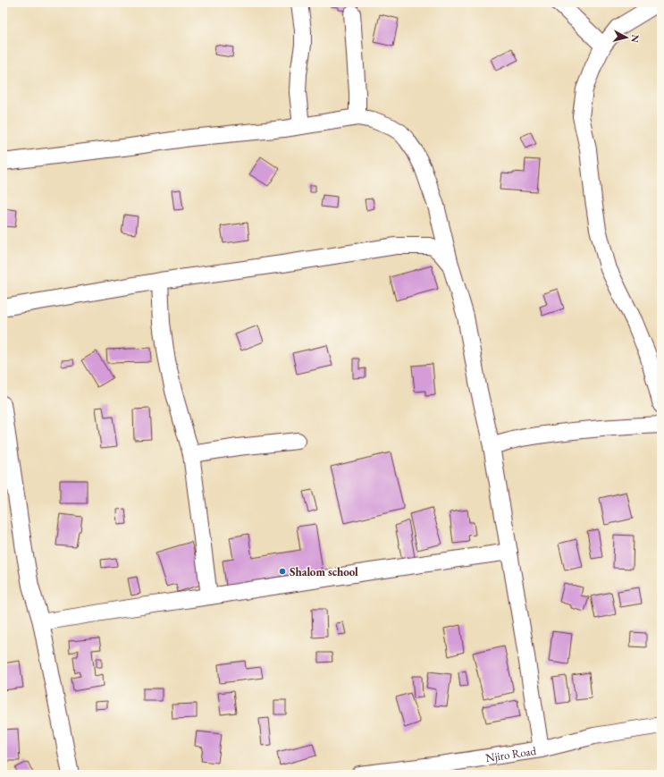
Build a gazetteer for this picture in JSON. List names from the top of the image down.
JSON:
{
  "streets": {
    "street": ["Njiro Road"]
  },
  "places": ["Shalom school"],
  "north": "right"
}
